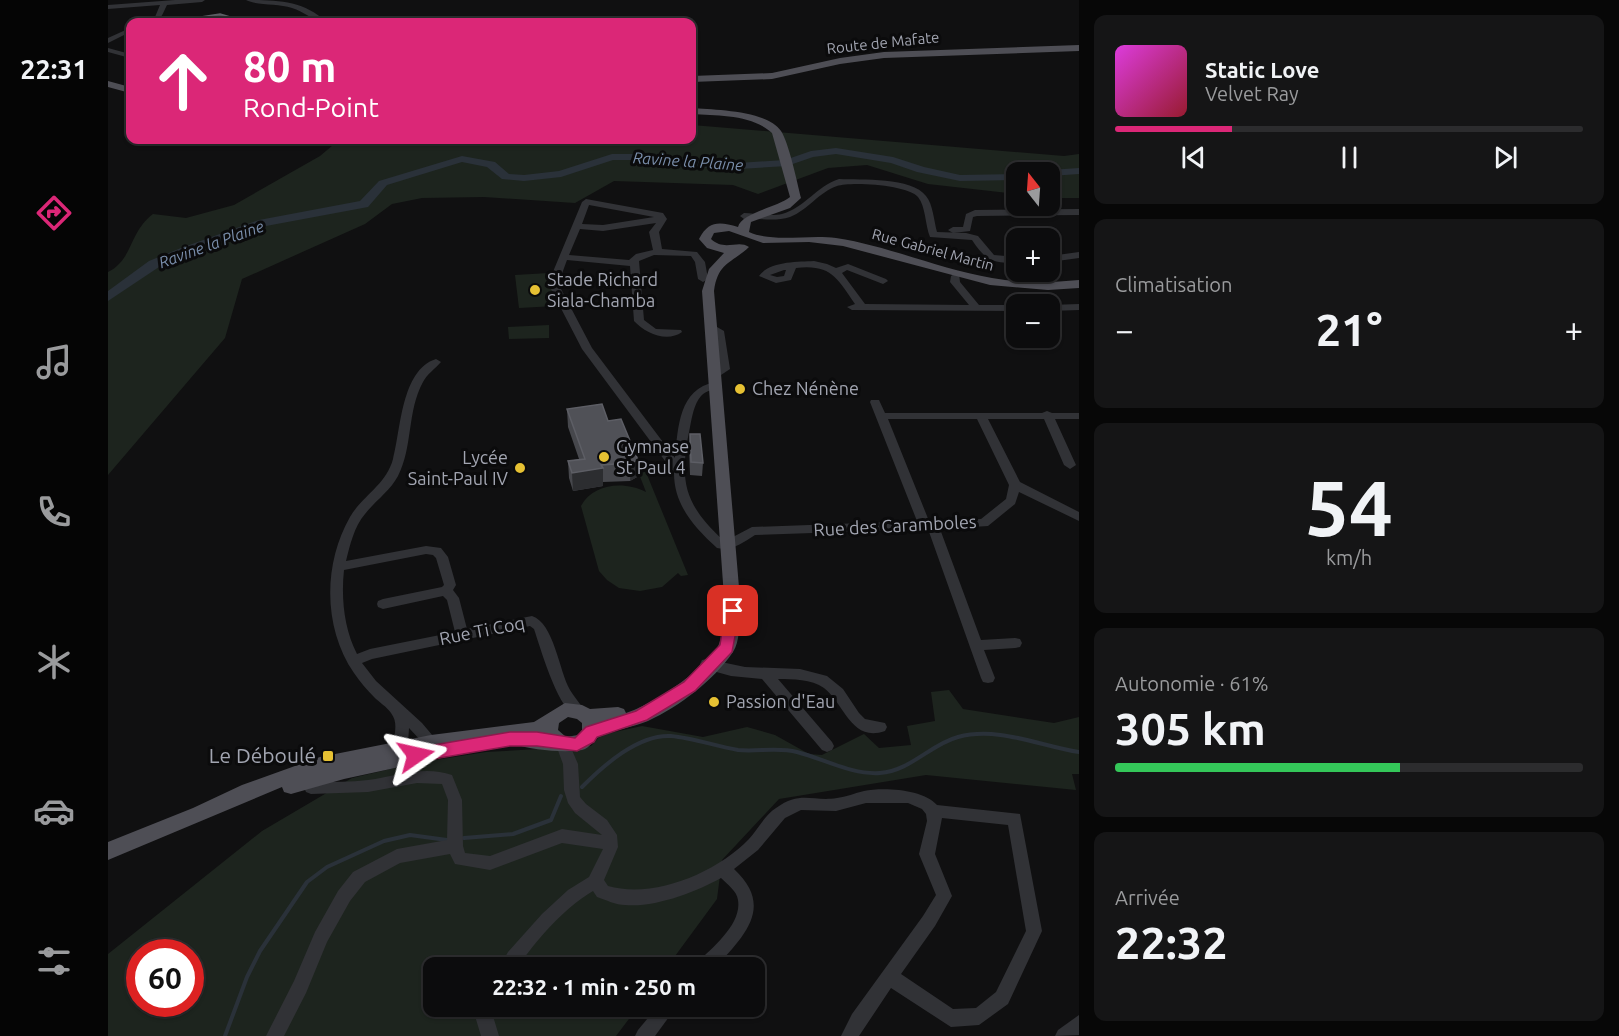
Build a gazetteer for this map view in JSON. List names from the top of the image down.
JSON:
{
  "streets": {
    "main road": ["Route de Mafate", "Rue Gabriel Martin"],
    "street": ["Rue des Caramboles", "Rue Ti Coq"]
  },
  "water": ["Ravine la Plaine"],
  "places": {
    "other": [
      "Stade Richard Siala-Chamba",
      "Chez Nénène",
      "Gymnase St Paul 4",
      "Lycée Saint-Paul IV",
      "Passion d'Eau"
    ],
    "transit": ["Le Déboulé"]
  },
  "north": "top",
  "page": {
    "tabs": "22:31",
    "turn": ["80 m", "Rond-Point"],
    "song": ["Static Love", "Velvet Ray"],
    "map_buttons": ["+", "−"],
    "tile": [
      "Climatisation",
      ["54", "km/h"],
      ["Autonomie · 61%", "305 km"],
      ["Arrivée", "22:32"]
    ],
    "heat": ["−", "21°", "+"],
    "limit": "60",
    "trip": "22:32 · 1 min · 250 m"
  }
}
